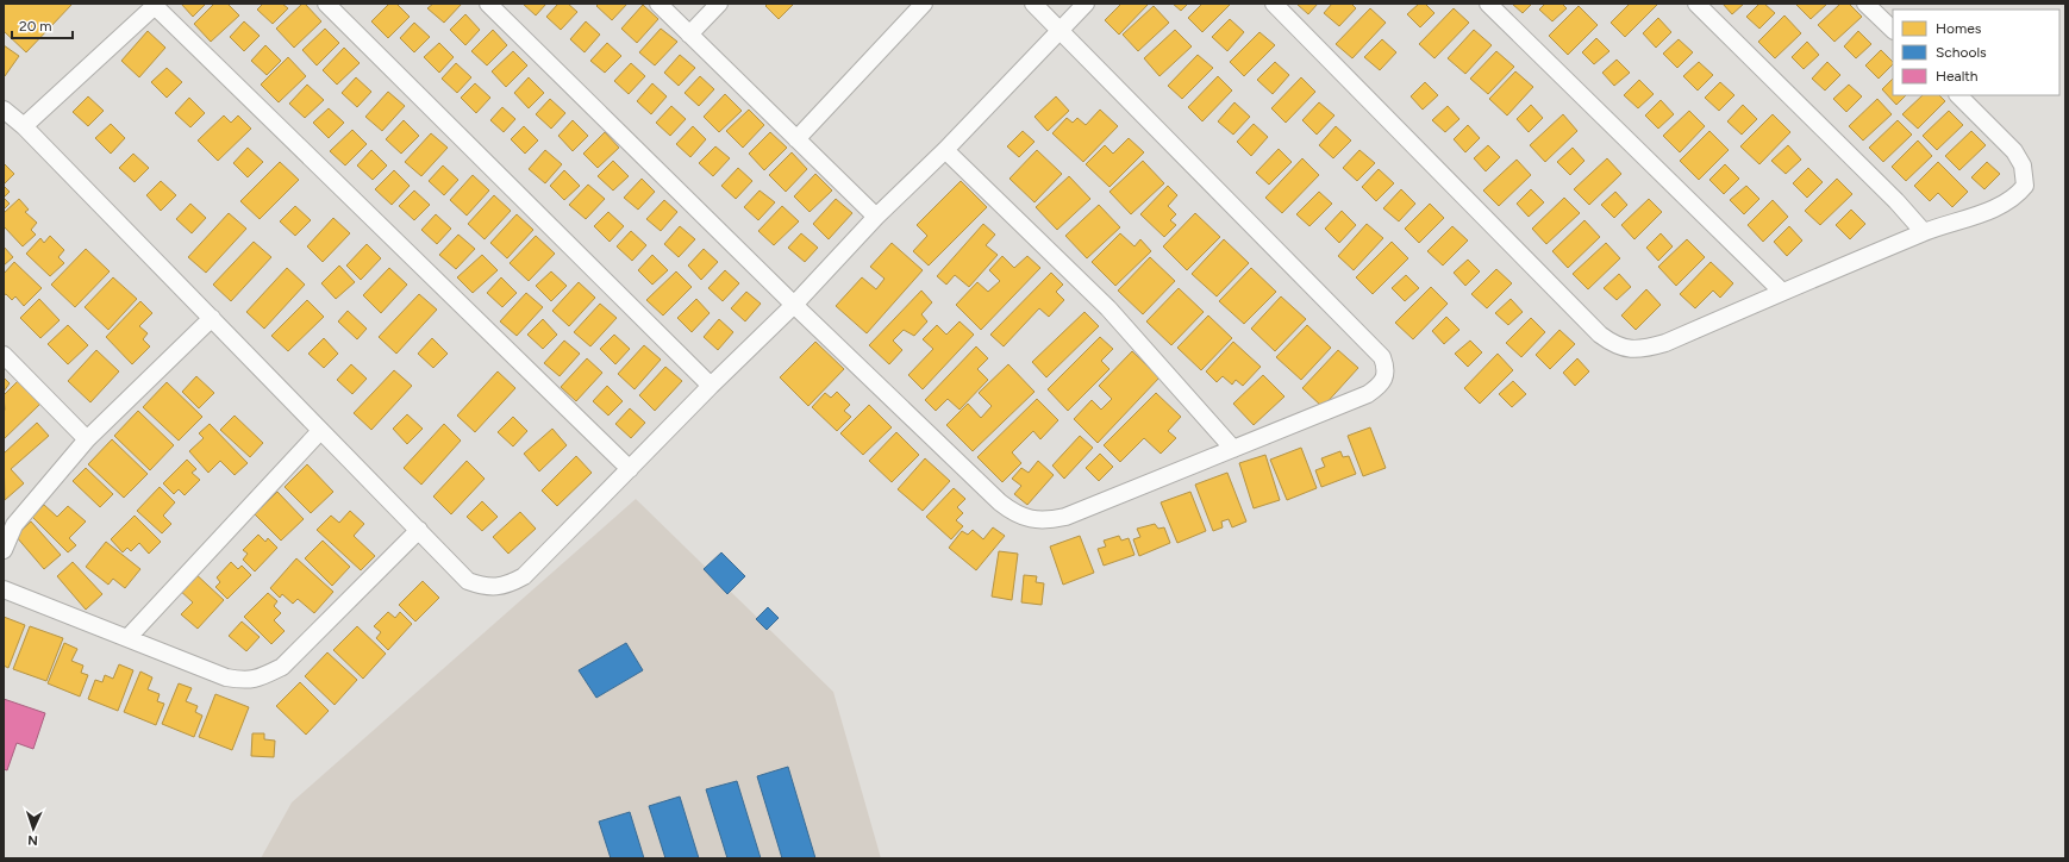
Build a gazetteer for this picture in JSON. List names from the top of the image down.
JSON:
{
  "legend": ["Homes", "Schools", "Health"],
  "scale_bar": "20 m",
  "north": "bottom"
}
